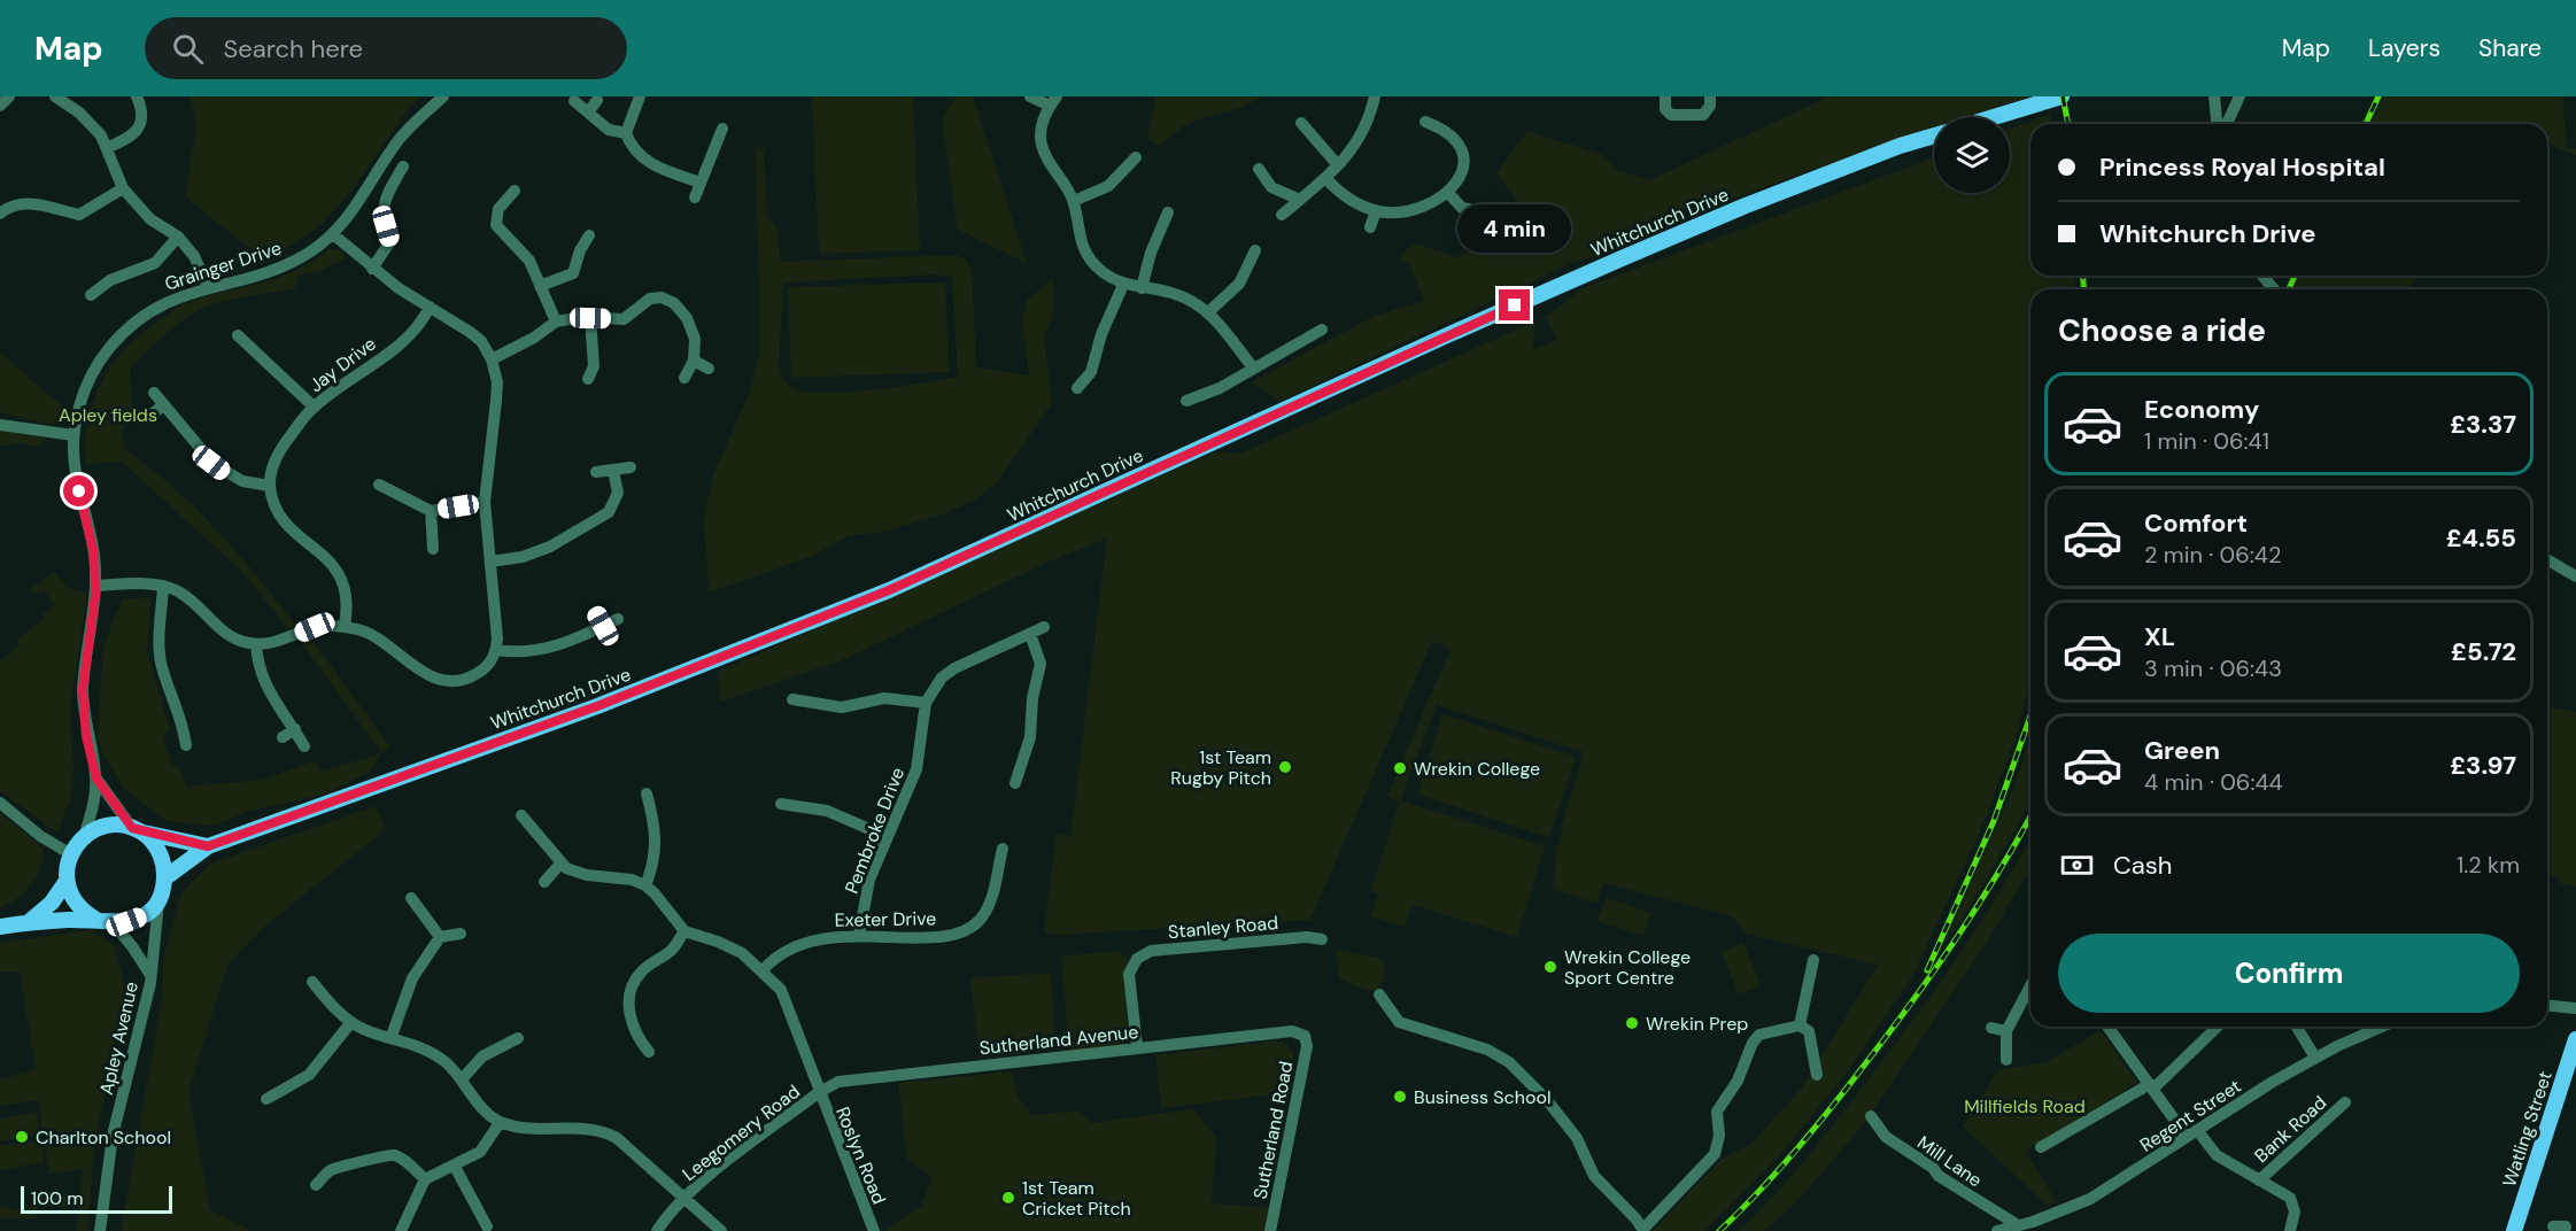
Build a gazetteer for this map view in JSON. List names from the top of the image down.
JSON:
{
  "streets": {
    "main road": ["Whitchurch Drive", "Watling Street"],
    "street": [
      "Grainger Drive",
      "Jay Drive",
      "Pembroke Drive",
      "Exeter Drive",
      "Stanley Road",
      "Apley Avenue",
      "Sutherland Avenue",
      "Regent Street",
      "Bank Road",
      "Sutherland Road",
      "Leegomery Road",
      "Roslyn Road",
      "Mill Lane"
    ]
  },
  "crossings": [
    ["Whitchurch Drive", "Grainger Drive"],
    ["Whitchurch Drive", "Apley Avenue"],
    ["Grainger Drive", "Apley Avenue"],
    ["Pembroke Drive", "Exeter Drive"],
    ["Exeter Drive", "Roslyn Road"],
    ["Stanley Road", "Sutherland Avenue"],
    ["Sutherland Avenue", "Sutherland Road"],
    ["Sutherland Avenue", "Leegomery Road"],
    ["Sutherland Avenue", "Roslyn Road"],
    ["Regent Street", "Bank Road"],
    ["Regent Street", "Mill Lane"],
    ["Leegomery Road", "Roslyn Road"]
  ],
  "parks": ["Apley fields", "Millfields Road"],
  "places": [
    "1st Team Rugby Pitch",
    "Wrekin College",
    "Wrekin College Sport Centre",
    "Wrekin Prep",
    "Business School",
    "Charlton School",
    "1st Team Cricket Pitch"
  ],
  "scale_bar": "100 m",
  "page": {
    "header": "Map",
    "search": "Search here",
    "nav": ["Map", "Layers", "Share"],
    "banner": ["Princess Royal Hospital", "Whitchurch Drive"],
    "bubble": "4 min",
    "heading": "Choose a ride",
    "list": [
      {
        "name": "Economy",
        "note": "1 min · 06:41",
        "value": "£3.37"
      },
      {
        "name": "Comfort",
        "note": "2 min · 06:42",
        "value": "£4.55"
      },
      {
        "name": "XL",
        "note": "3 min · 06:43",
        "value": "£5.72"
      },
      {
        "name": "Green",
        "note": "4 min · 06:44",
        "value": "£3.97"
      }
    ],
    "pay": ["Cash", "1.2 km"],
    "buttons": "Confirm",
    "scale": "100 m"
  }
}
